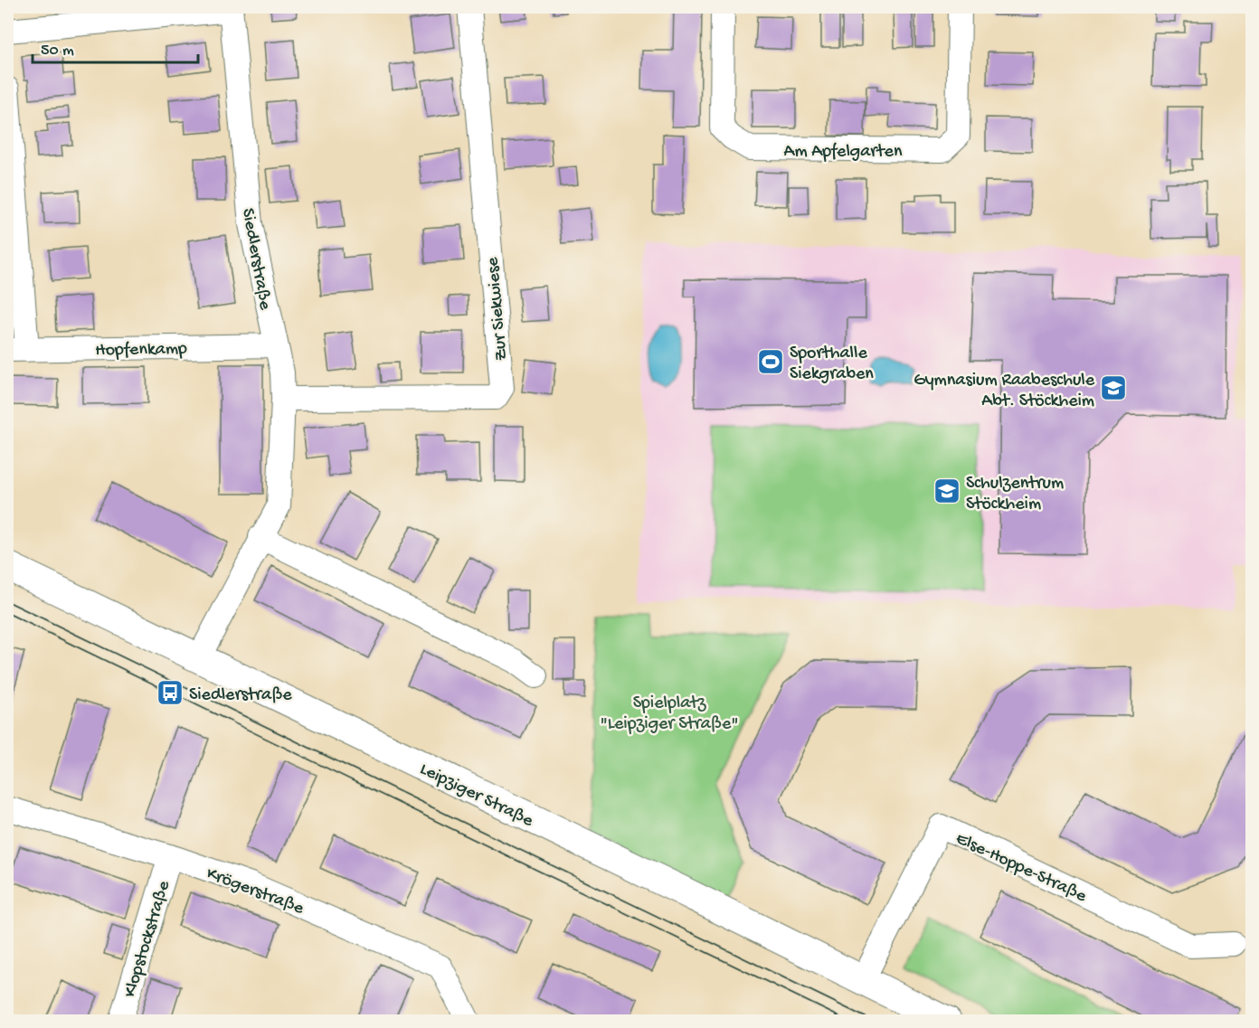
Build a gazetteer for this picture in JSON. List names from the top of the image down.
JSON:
{
  "streets": {
    "street": [
      "Am Apfelgarten",
      "Siedlerstraße",
      "Zur Siekwiese",
      "Hopfenkamp",
      "Leipziger Straße",
      "Else-Hoppe-Straße",
      "Krögerstraße",
      "Klopstockstraße"
    ]
  },
  "crossings": [
    ["Siedlerstraße", "Zur Siekwiese"],
    ["Siedlerstraße", "Hopfenkamp"],
    ["Siedlerstraße", "Leipziger Straße"],
    ["Leipziger Straße", "Else-Hoppe-Straße"],
    ["Krögerstraße", "Klopstockstraße"]
  ],
  "parks": ["Spielplatz \"Leipziger Straße\""],
  "places": {
    "sports": ["Sporthalle Siekgraben"],
    "school or university": ["Gymnasium Raabeschule Abt. Stöckheim", "Schulzentrum Stöckheim"],
    "bus stop": ["Siedlerstraße"]
  },
  "scale_bar": "50 m"
}
